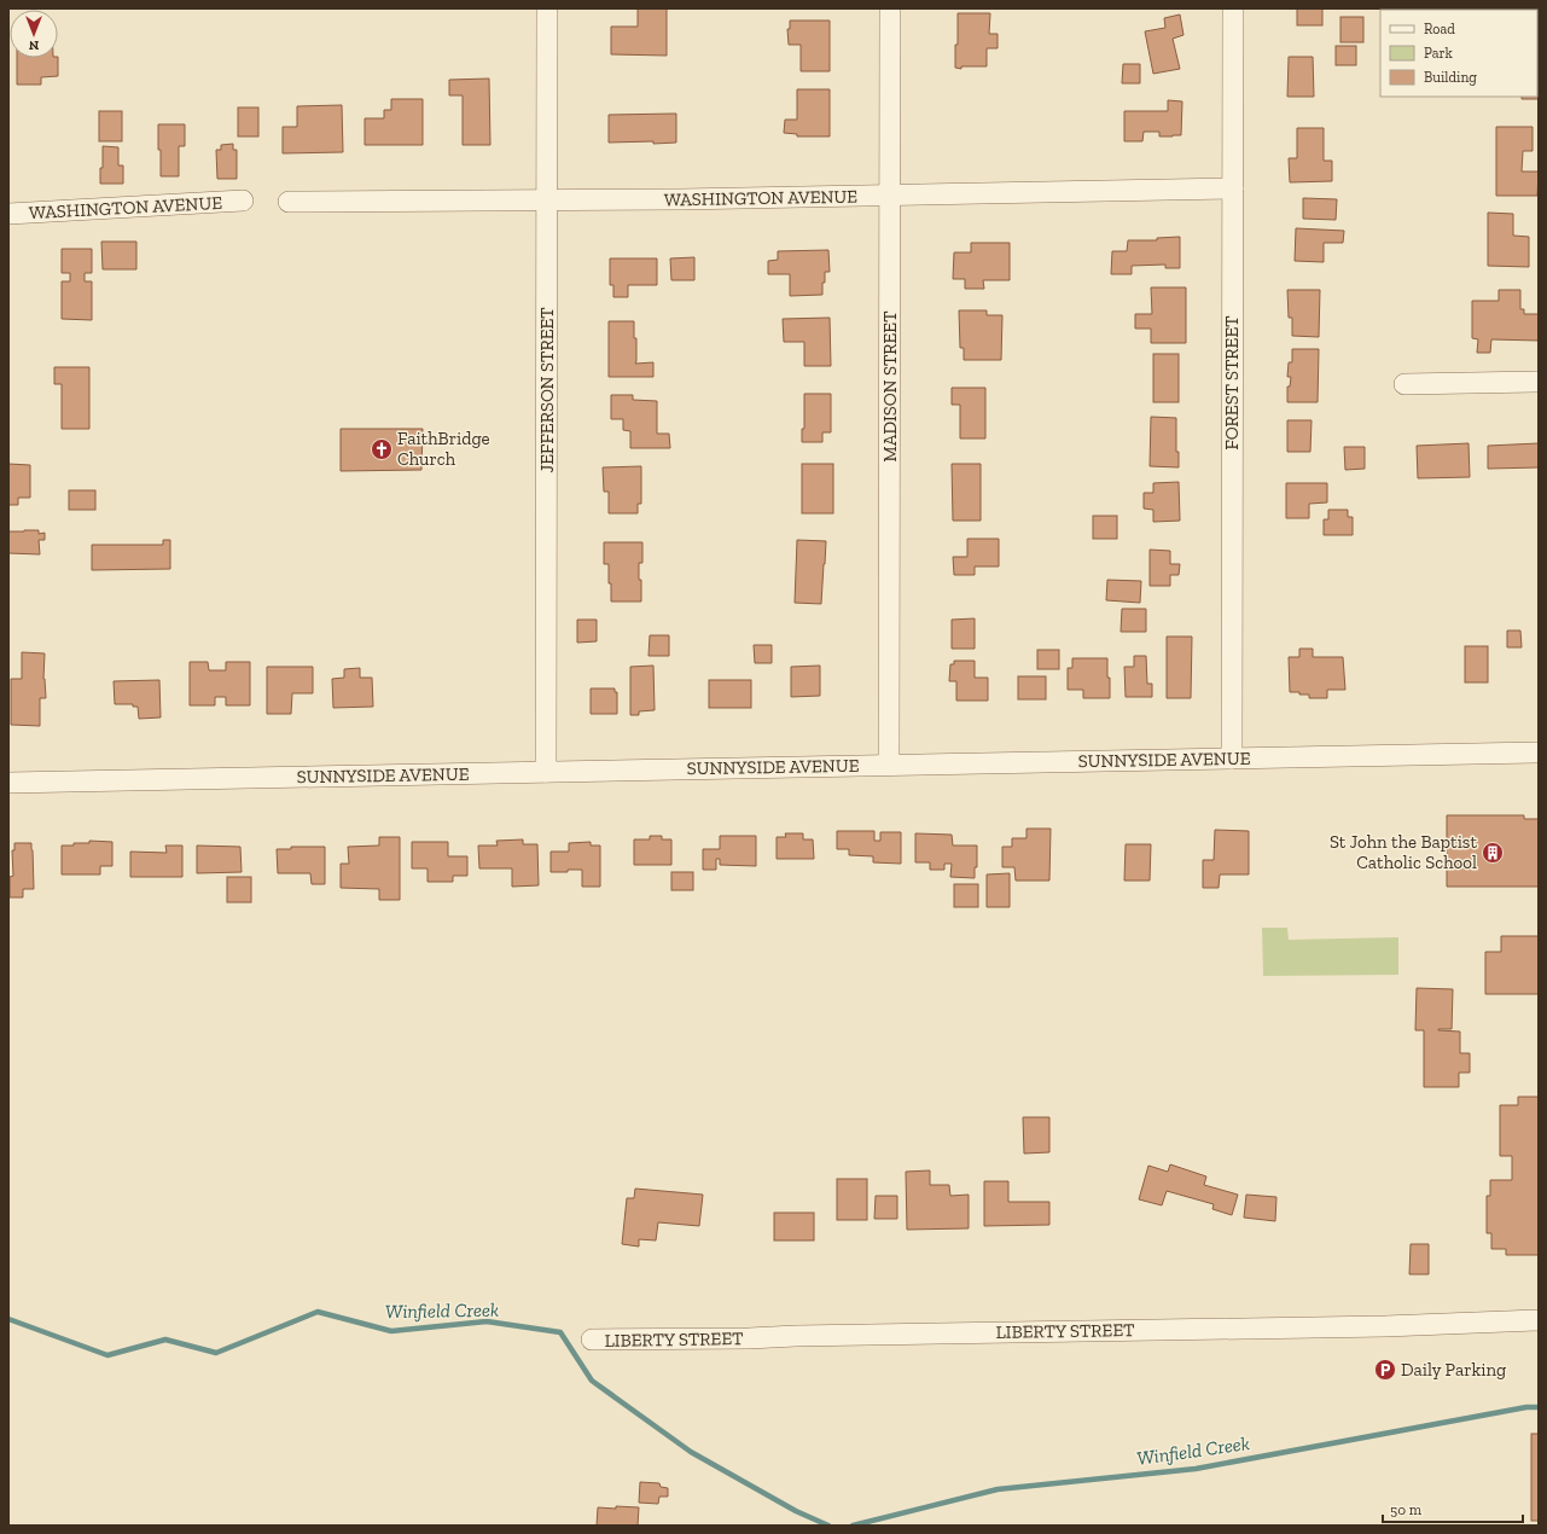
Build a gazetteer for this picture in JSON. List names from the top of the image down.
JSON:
{
  "streets": {
    "street": [
      "WASHINGTON AVENUE",
      "FOREST STREET",
      "MADISON STREET",
      "JEFFERSON STREET",
      "SUNNYSIDE AVENUE",
      "LIBERTY STREET"
    ]
  },
  "crossings": [
    ["WASHINGTON AVENUE", "FOREST STREET"],
    ["WASHINGTON AVENUE", "MADISON STREET"],
    ["WASHINGTON AVENUE", "JEFFERSON STREET"],
    ["FOREST STREET", "SUNNYSIDE AVENUE"],
    ["MADISON STREET", "SUNNYSIDE AVENUE"],
    ["JEFFERSON STREET", "SUNNYSIDE AVENUE"]
  ],
  "water": ["Winfield Creek"],
  "places": {
    "church": ["FaithBridge Church"],
    "building": ["St John the Baptist Catholic School"],
    "parking": ["Daily Parking"]
  },
  "legend": ["Road", "Park", "Building"],
  "scale_bar": "50 m",
  "north": "bottom"
}
